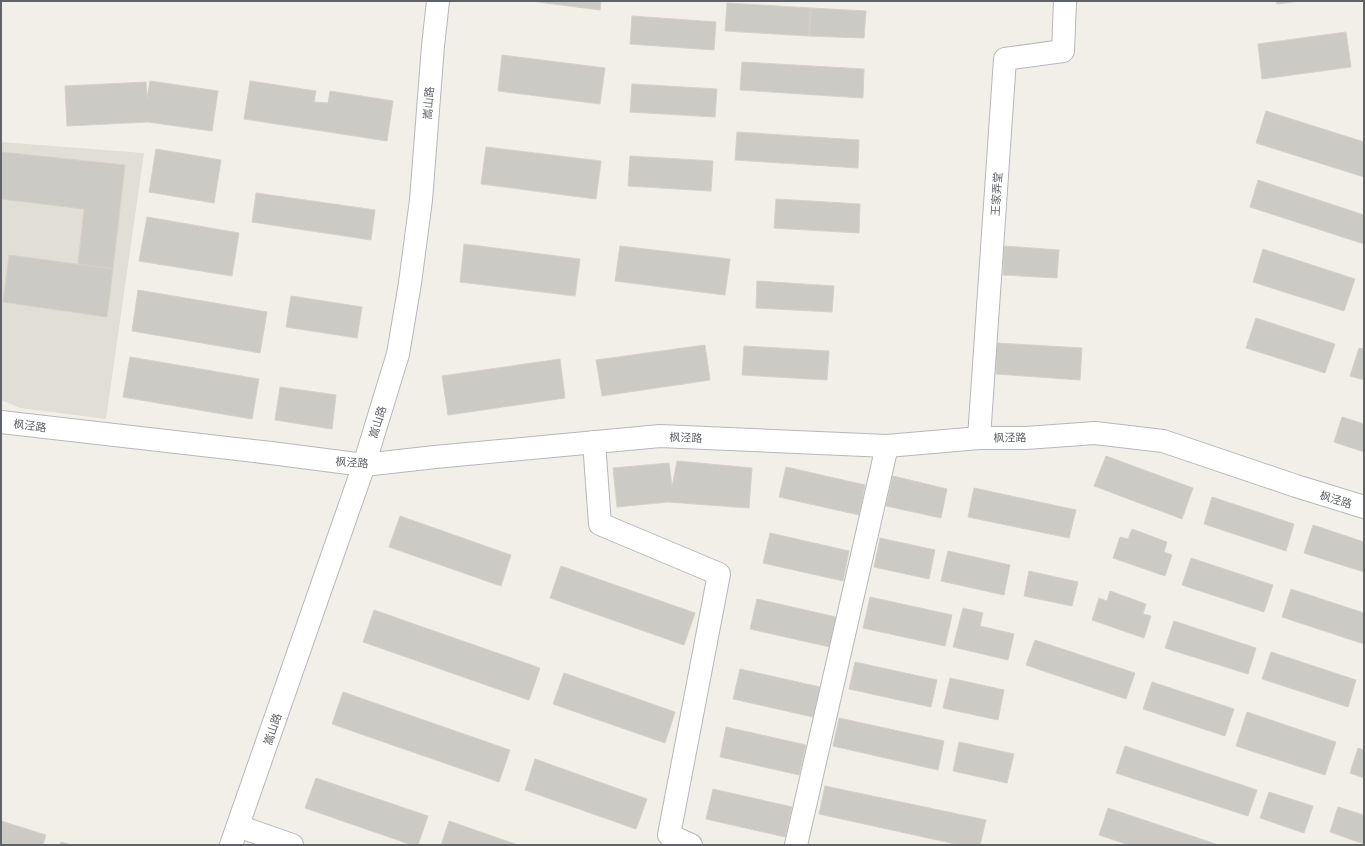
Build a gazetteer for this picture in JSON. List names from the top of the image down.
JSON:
{
  "streets": {
    "street": ["嵩山路", "王家弄堂", "枫泾路"]
  },
  "crossings": [
    ["嵩山路", "枫泾路"],
    ["王家弄堂", "枫泾路"]
  ]
}
